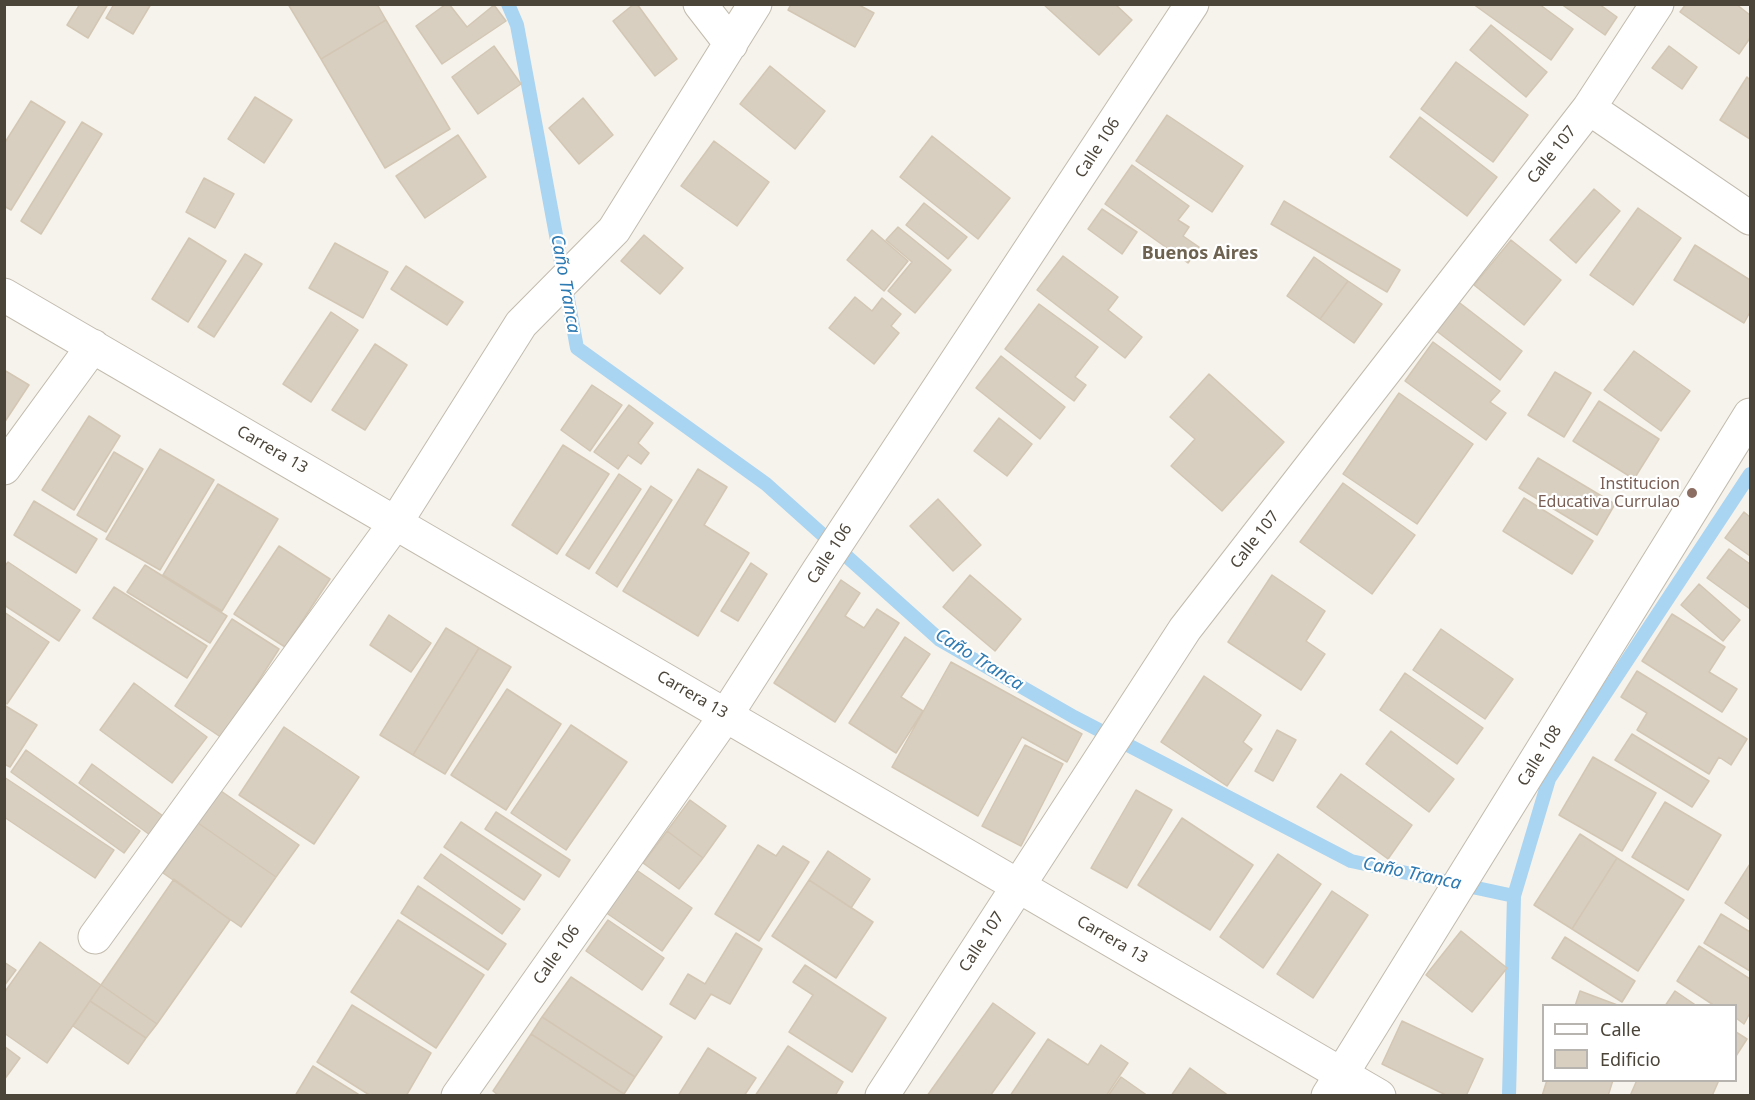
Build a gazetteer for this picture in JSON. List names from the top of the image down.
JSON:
{
  "streets": {
    "street": [
      "Calle 106",
      "Calle 107",
      "Carrera 13",
      "Calle 108"
    ]
  },
  "crossings": [
    ["Calle 106", "Carrera 13"],
    ["Calle 107", "Carrera 13"],
    ["Carrera 13", "Calle 108"]
  ],
  "districts": ["Buenos Aires"],
  "water": ["Caño Tranca"],
  "places": ["Institucion Educativa Currulao"],
  "legend": ["Calle", "Edificio"]
}
